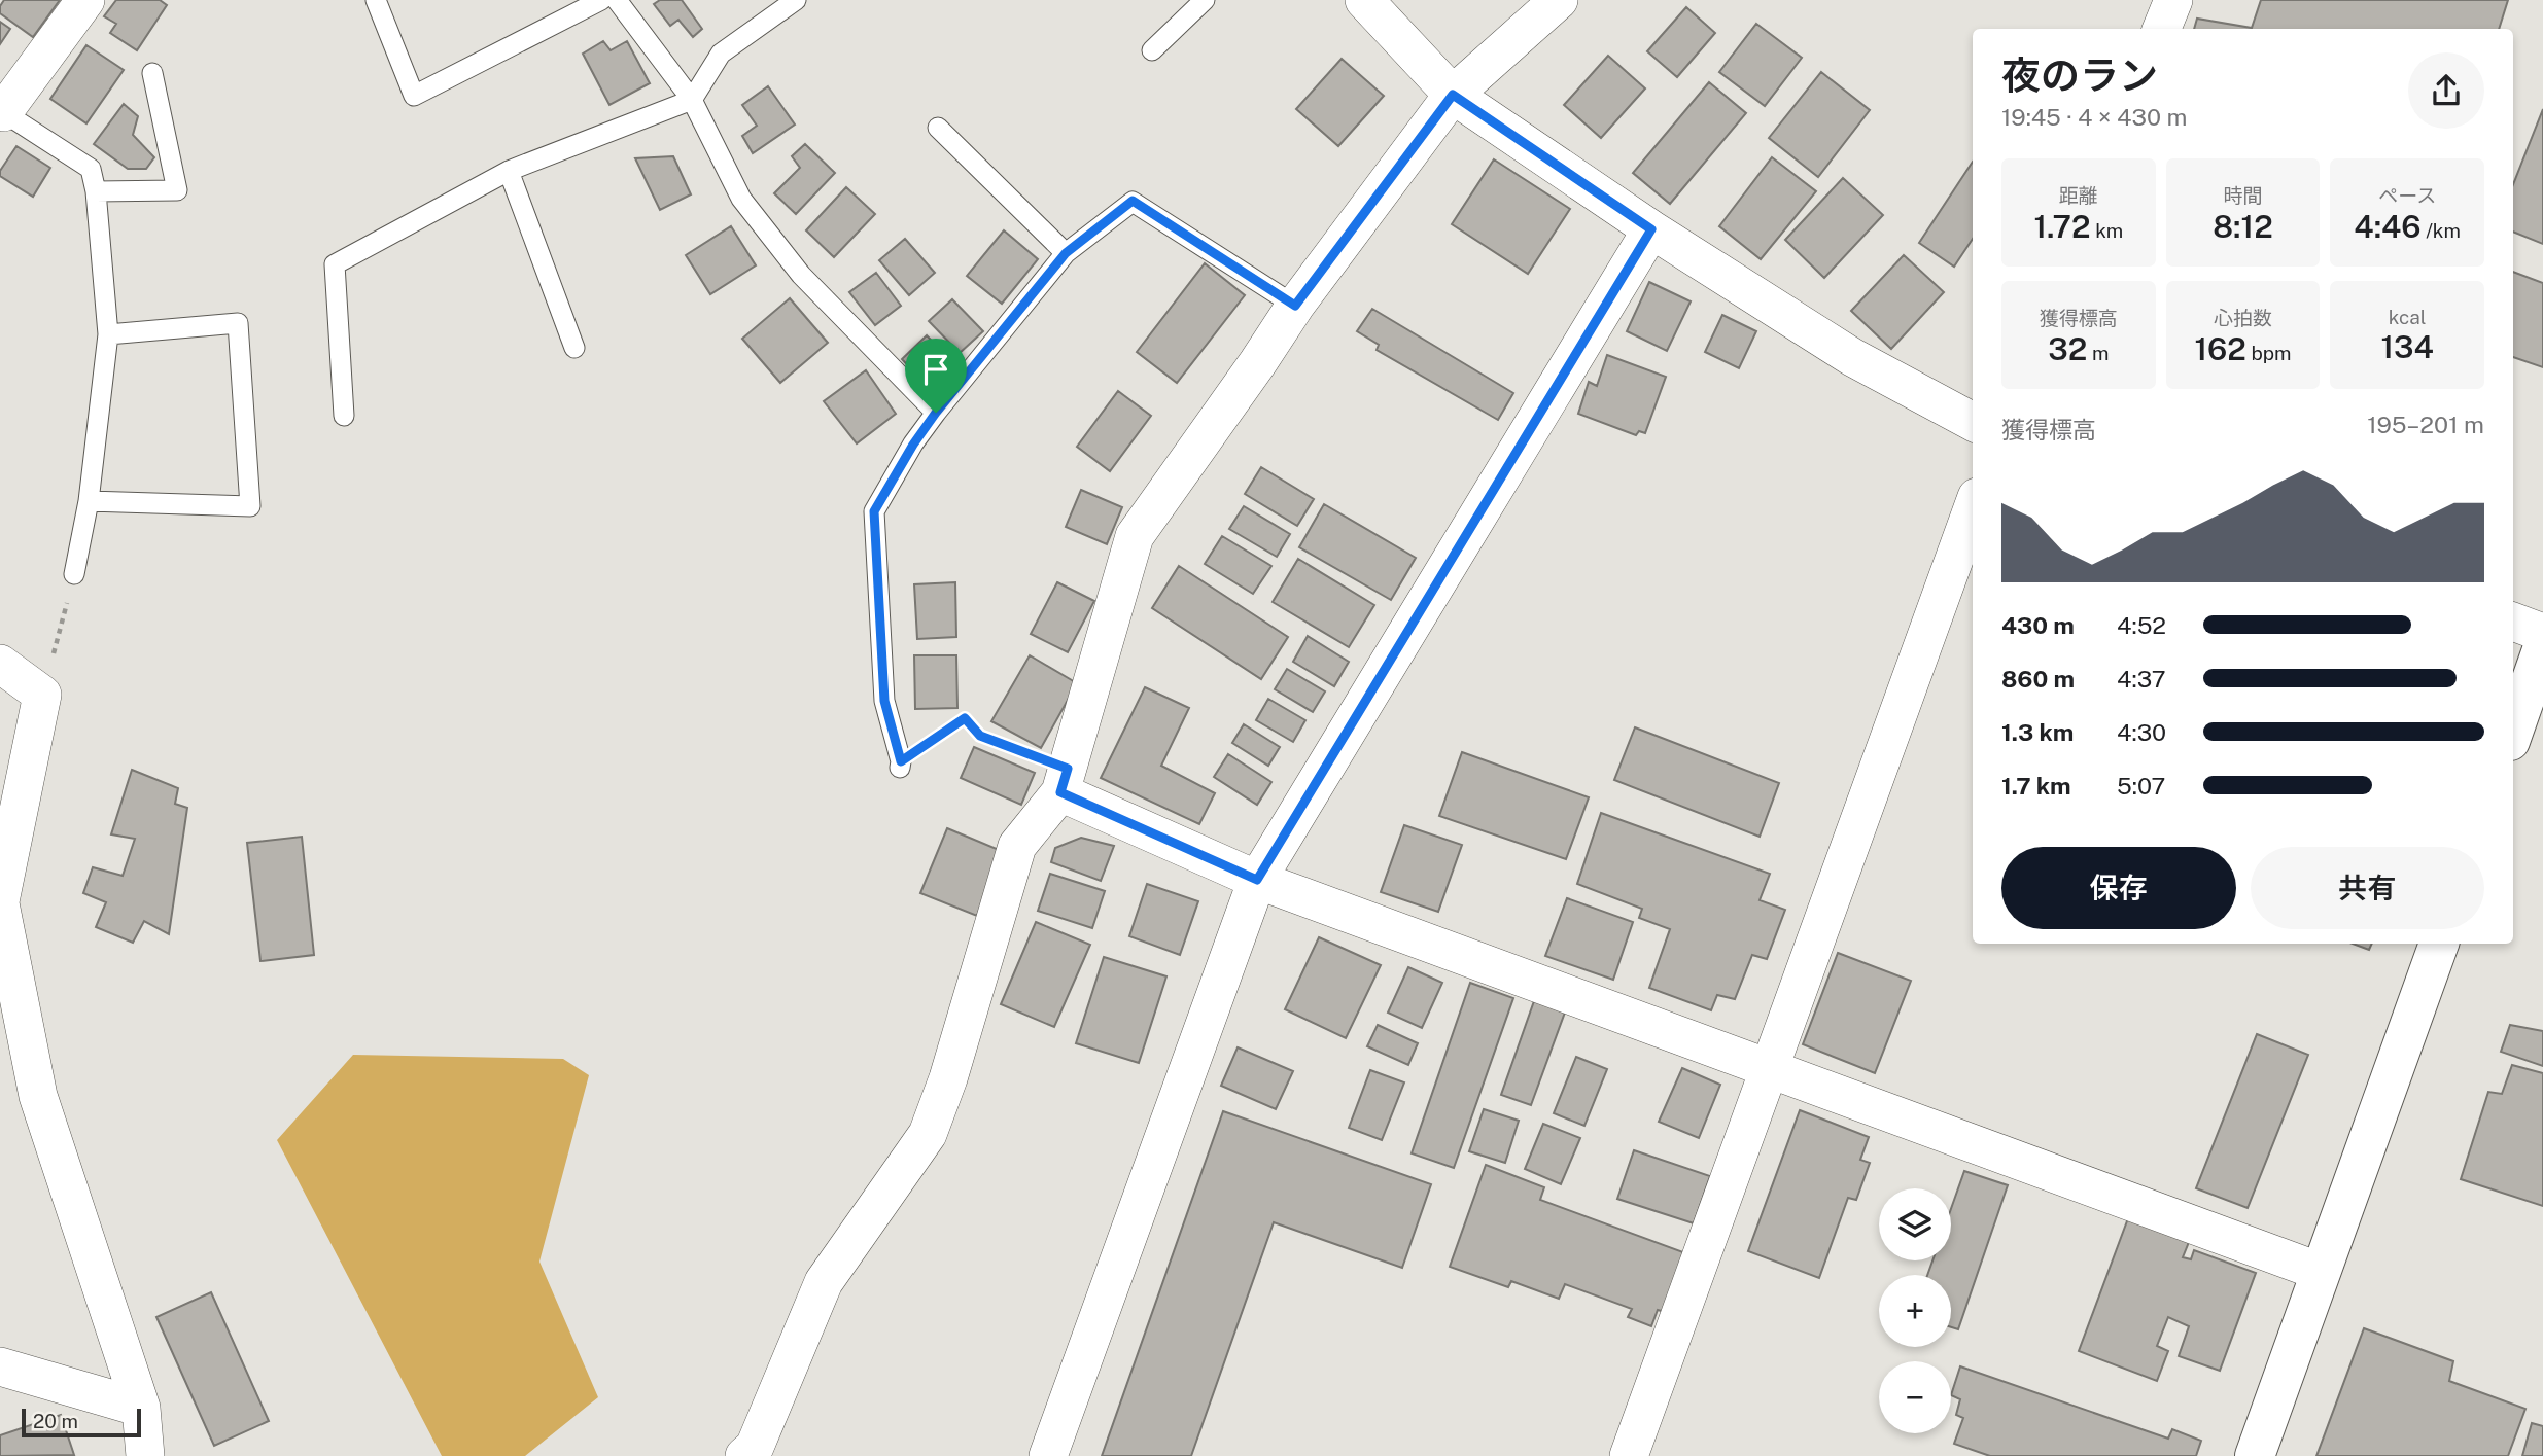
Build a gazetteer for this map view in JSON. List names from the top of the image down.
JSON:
{
  "scale_bar": "20 m",
  "page": {
    "heading": ["夜のラン", "19:45 · 4 × 430 m"],
    "stats": [
      ["距離", "1.72 km"],
      ["時間", "8:12"],
      ["ペース", "4:46 /km"],
      ["獲得標高", "32 m"],
      ["心拍数", "162 bpm"],
      ["kcal", "134"]
    ],
    "chart": ["獲得標高", "195–201 m"],
    "list": [
      {
        "name": "430 m",
        "note": "4:52"
      },
      {
        "name": "860 m",
        "note": "4:37"
      },
      {
        "name": "1.3 km",
        "note": "4:30"
      },
      {
        "name": "1.7 km",
        "note": "5:07"
      }
    ],
    "buttons": ["保存", "共有"],
    "map_buttons": ["+", "−"],
    "scale": "20 m"
  }
}
